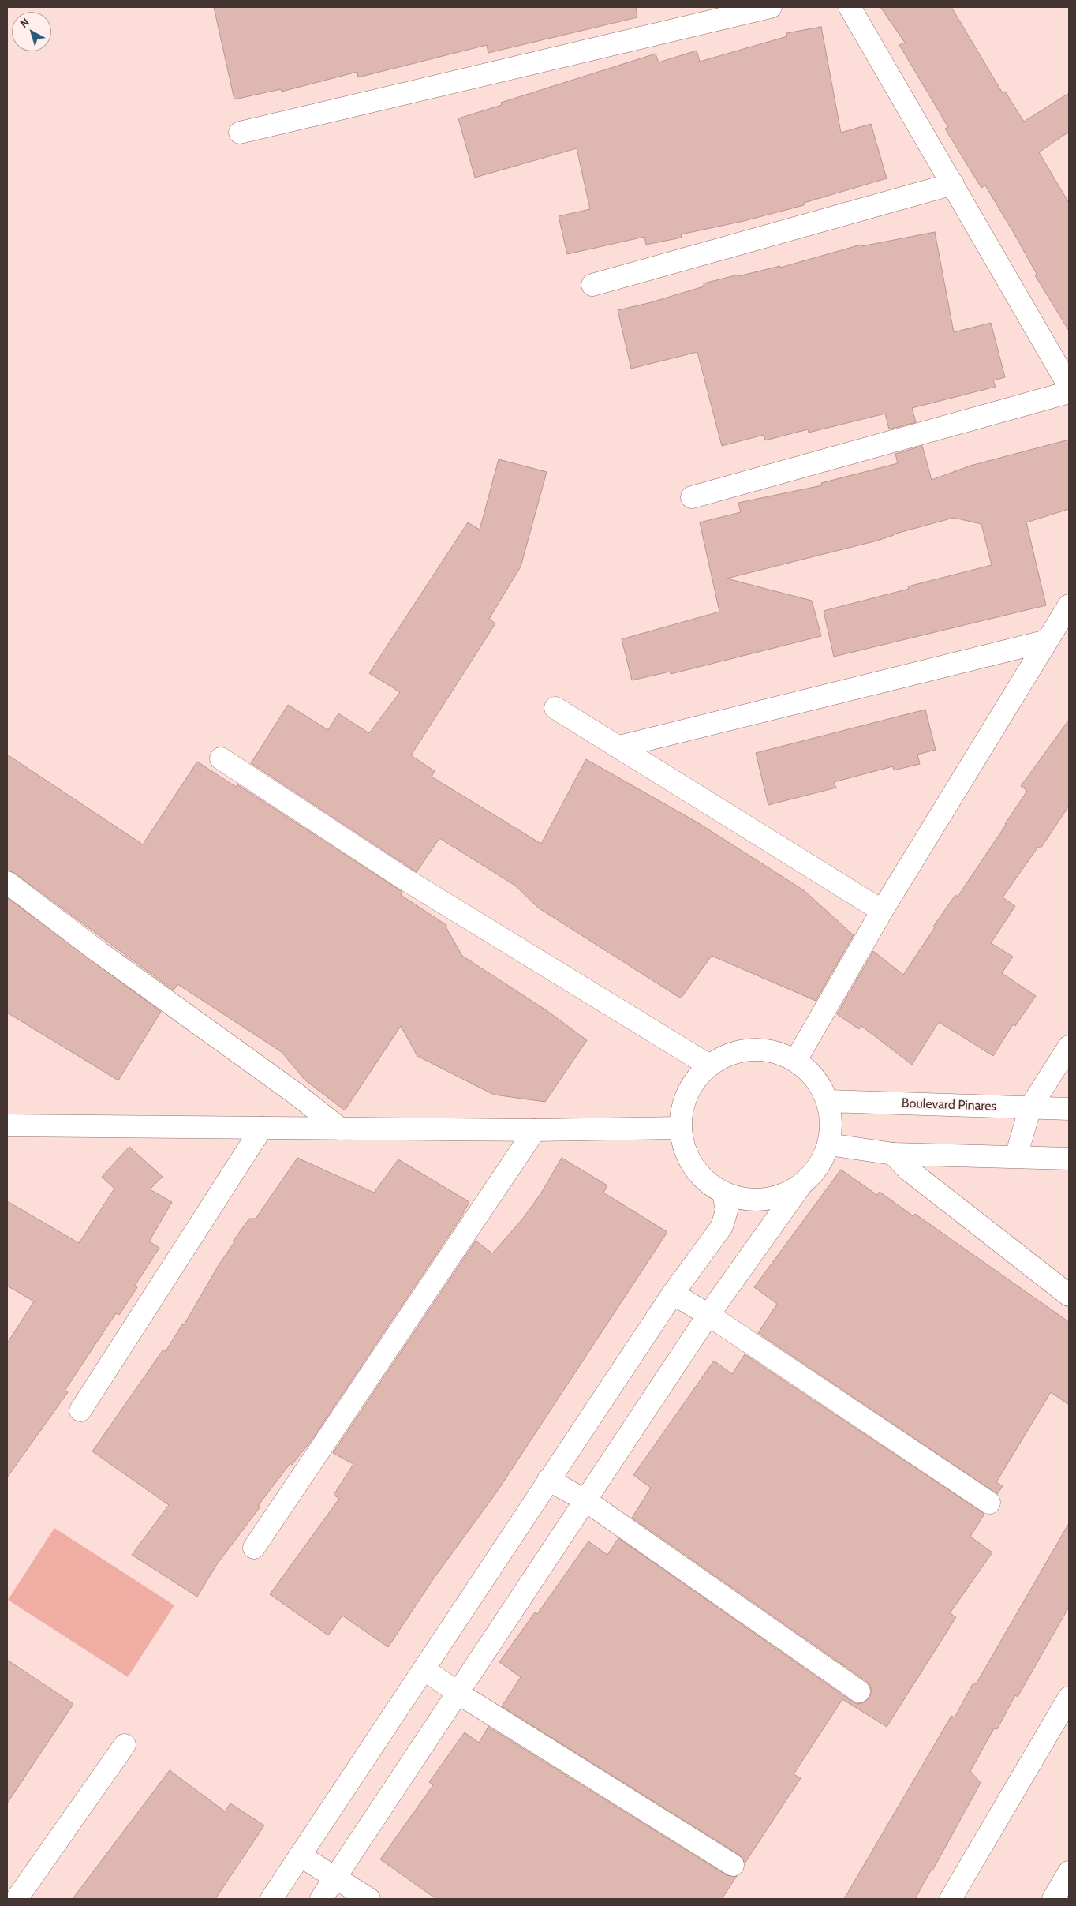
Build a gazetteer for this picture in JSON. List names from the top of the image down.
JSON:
{
  "streets": {
    "street": ["Boulevard Pinares"]
  },
  "north": "top left"
}
